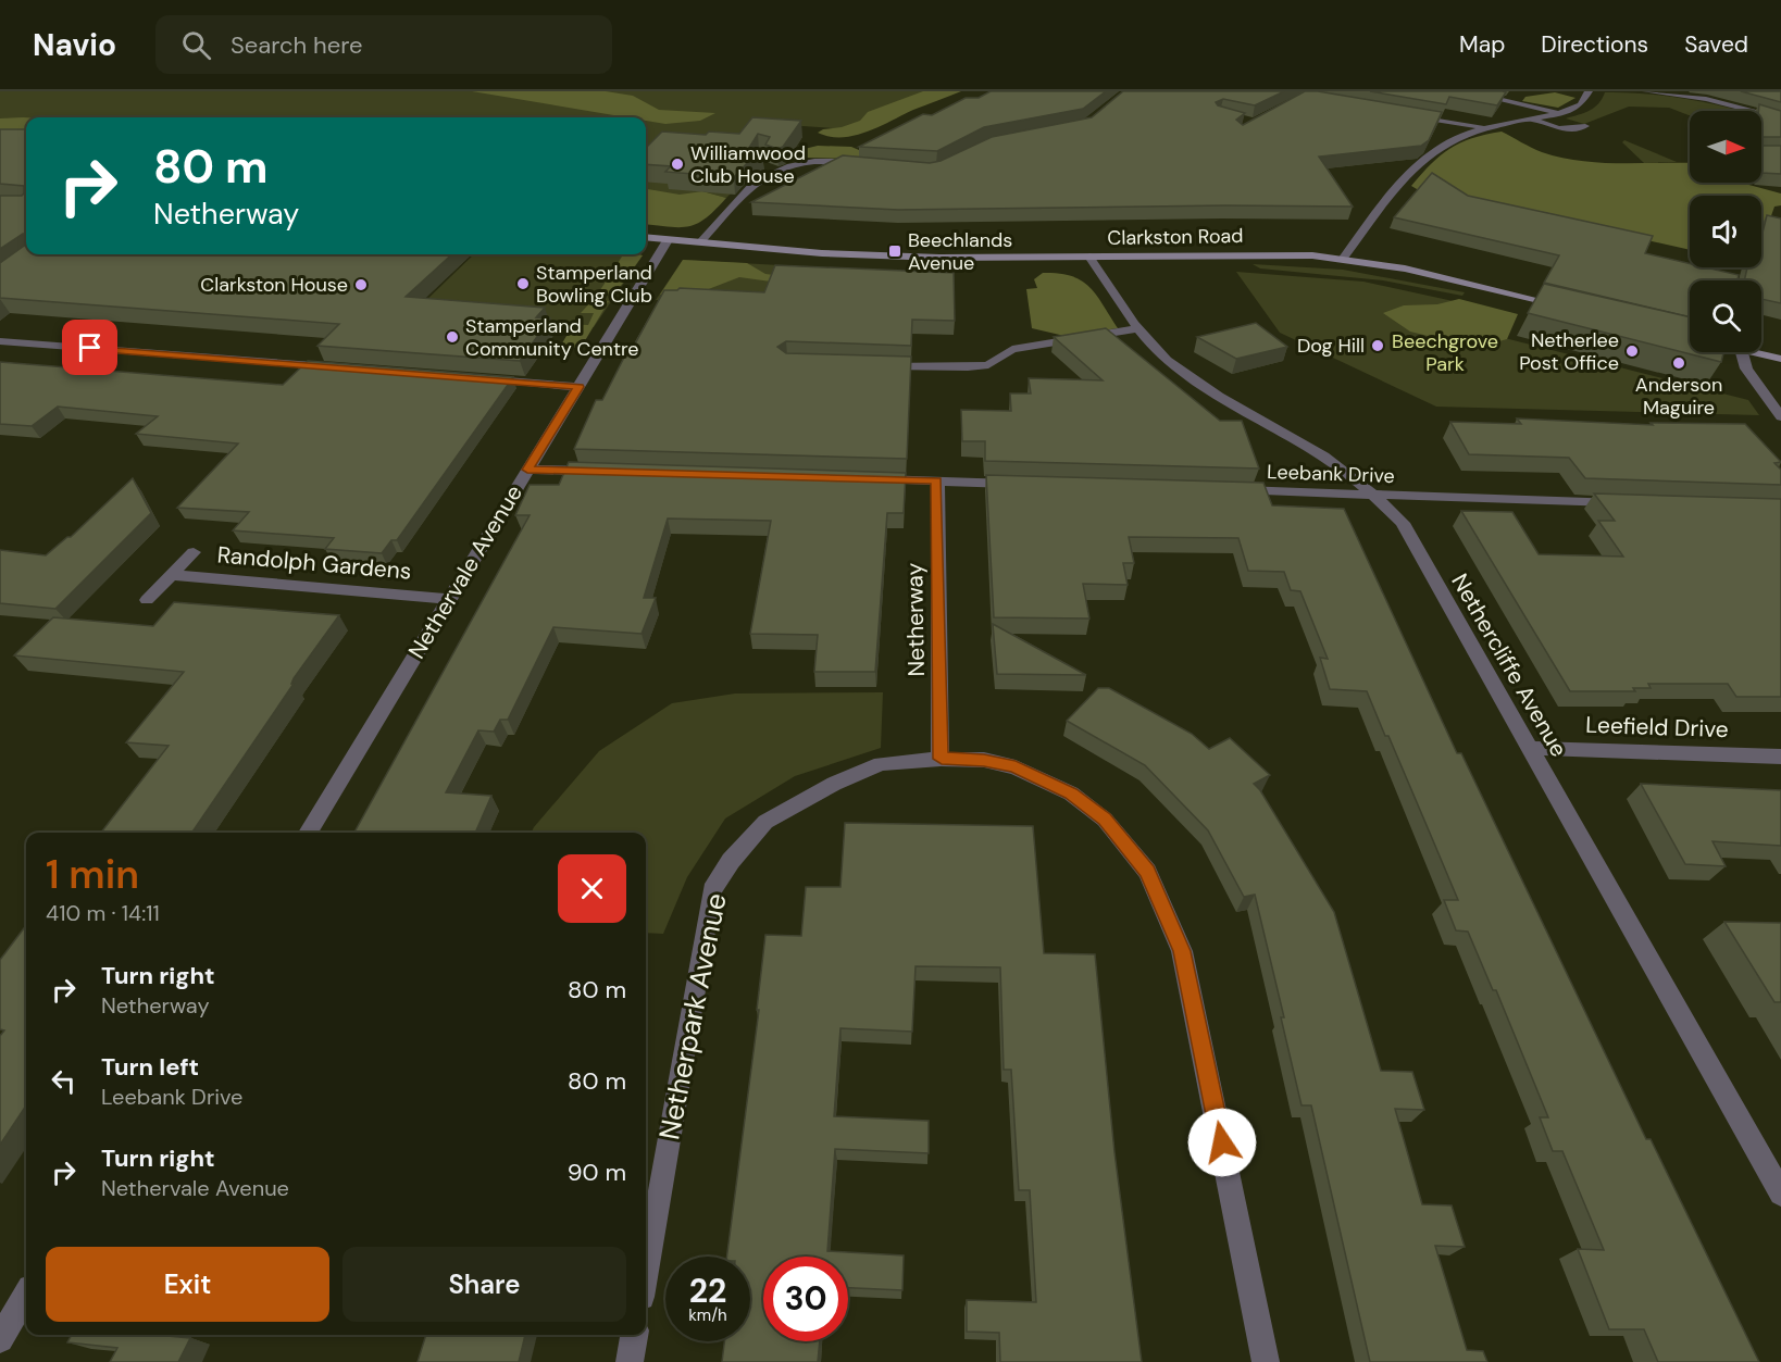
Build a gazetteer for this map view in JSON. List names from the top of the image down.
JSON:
{
  "streets": {
    "main road": ["Clarkston Road"],
    "street": [
      "Leebank Drive",
      "Randolph Gardens",
      "Nethervale Avenue",
      "Netherway",
      "Nethercliffe Avenue",
      "Leefield Drive",
      "Netherpark Avenue"
    ]
  },
  "crossings": [
    ["Clarkston Road", "Nethervale Avenue"],
    ["Clarkston Road", "Nethercliffe Avenue"],
    ["Leebank Drive", "Nethercliffe Avenue"],
    ["Randolph Gardens", "Nethervale Avenue"],
    ["Netherway", "Netherpark Avenue"],
    ["Nethercliffe Avenue", "Leefield Drive"]
  ],
  "parks": ["Beechgrove Park"],
  "places": {
    "other": [
      "Williamwood Club House",
      "Stamperland Bowling Club",
      "Clarkston House",
      "Stamperland Community Centre",
      "Dog Hill",
      "Netherlee Post Office",
      "Anderson Maguire"
    ],
    "transit": ["Beechlands Avenue"]
  },
  "north": "right",
  "page": {
    "header": "Navio",
    "search": "Search here",
    "nav": ["Map", "Directions", "Saved"],
    "turn": ["80 m", "Netherway"],
    "heading": ["1 min", "410 m · 14:11"],
    "list": [
      {
        "name": "Turn right",
        "note": "Netherway",
        "value": "80 m"
      },
      {
        "name": "Turn left",
        "note": "Leebank Drive",
        "value": "80 m"
      },
      {
        "name": "Turn right",
        "note": "Nethervale Avenue",
        "value": "90 m"
      }
    ],
    "buttons": ["Exit", "Share"],
    "speed": "22 km/h",
    "limit": "30"
  }
}
